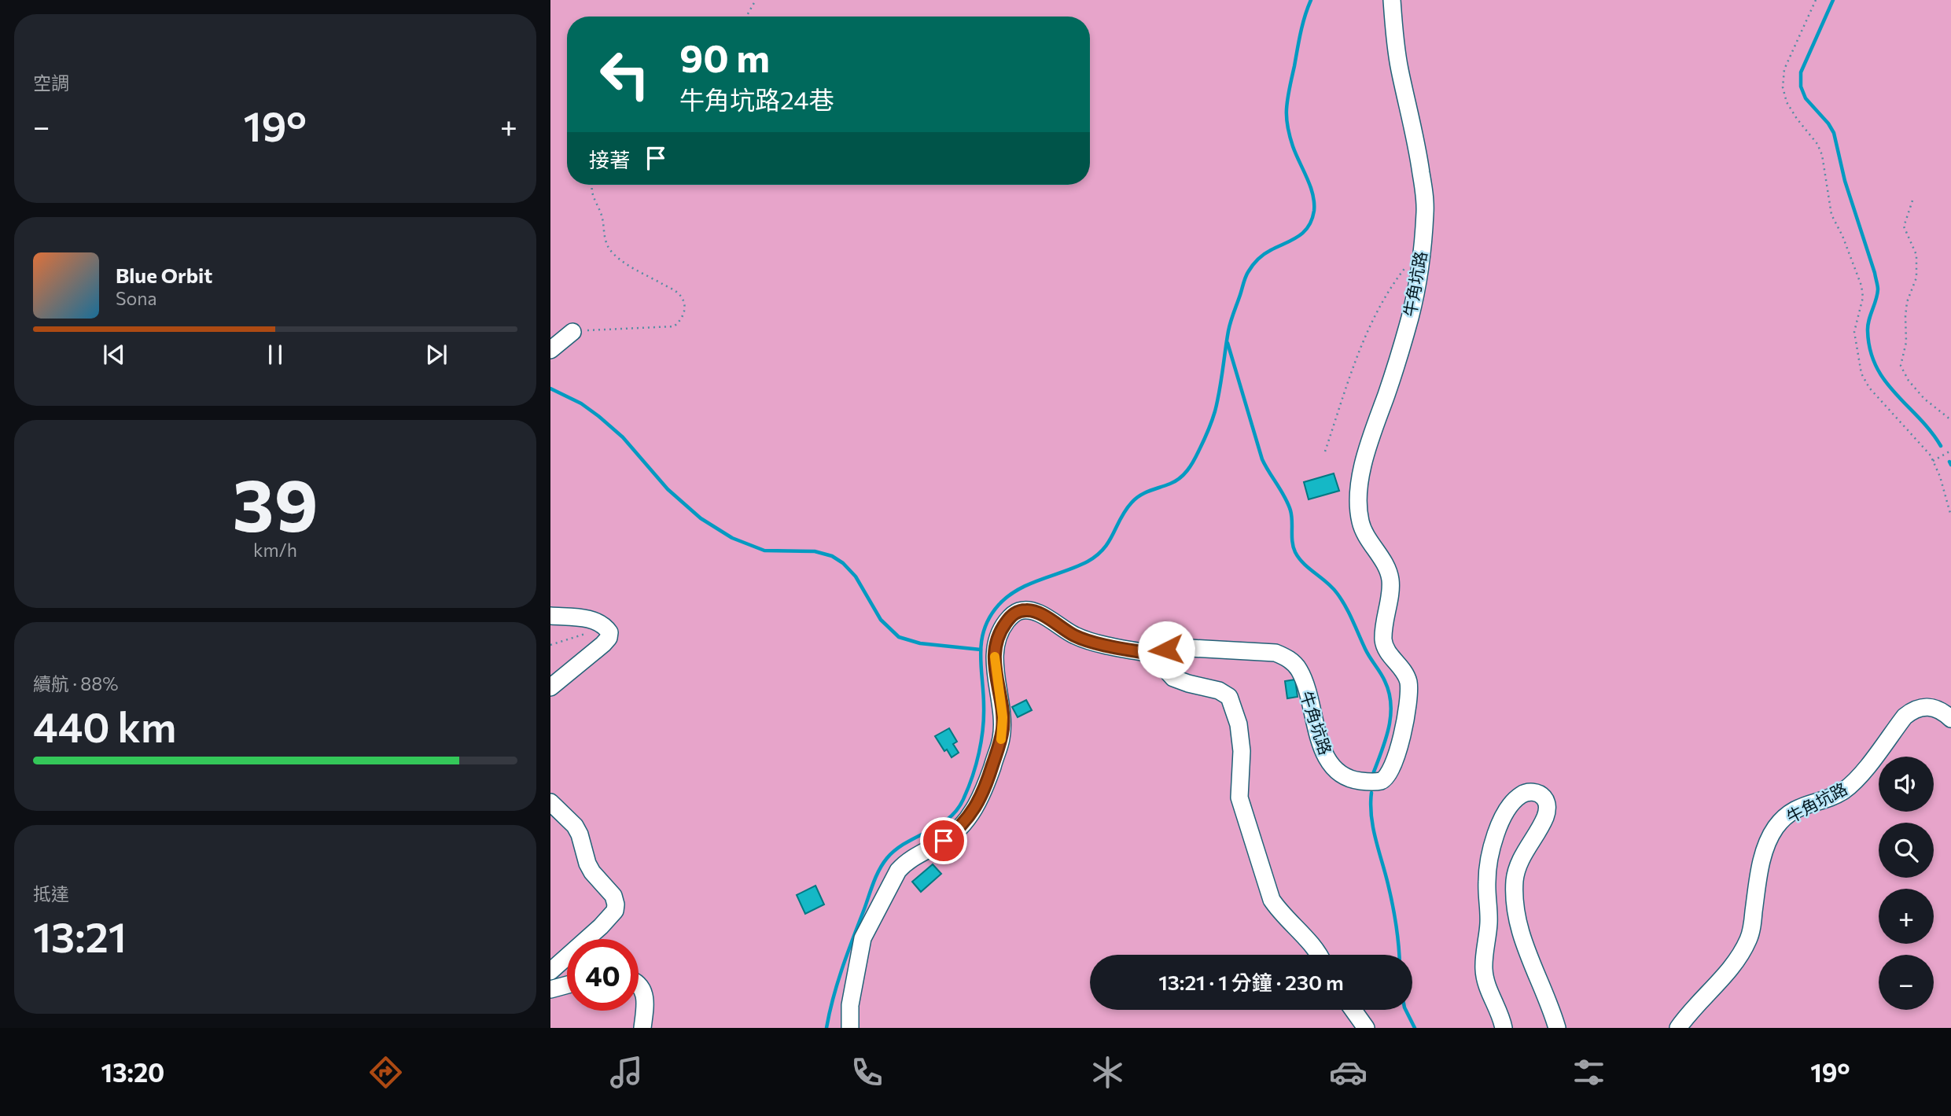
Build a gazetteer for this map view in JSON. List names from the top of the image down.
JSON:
{
  "streets": {
    "street": ["牛角坑路"]
  },
  "page": {
    "tile": [
      "空調",
      ["39", "km/h"],
      ["續航 · 88%", "440 km"],
      ["抵達", "13:21"]
    ],
    "turn": ["90 m", "牛角坑路24巷"],
    "heat": ["−", "19°", "+"],
    "then": "接著",
    "song": ["Blue Orbit", "Sona"],
    "map_buttons": ["+", "−"],
    "limit": "40",
    "trip": "13:21 · 1 分鐘 · 230 m",
    "tabs": ["13:20", "19°"]
  }
}
